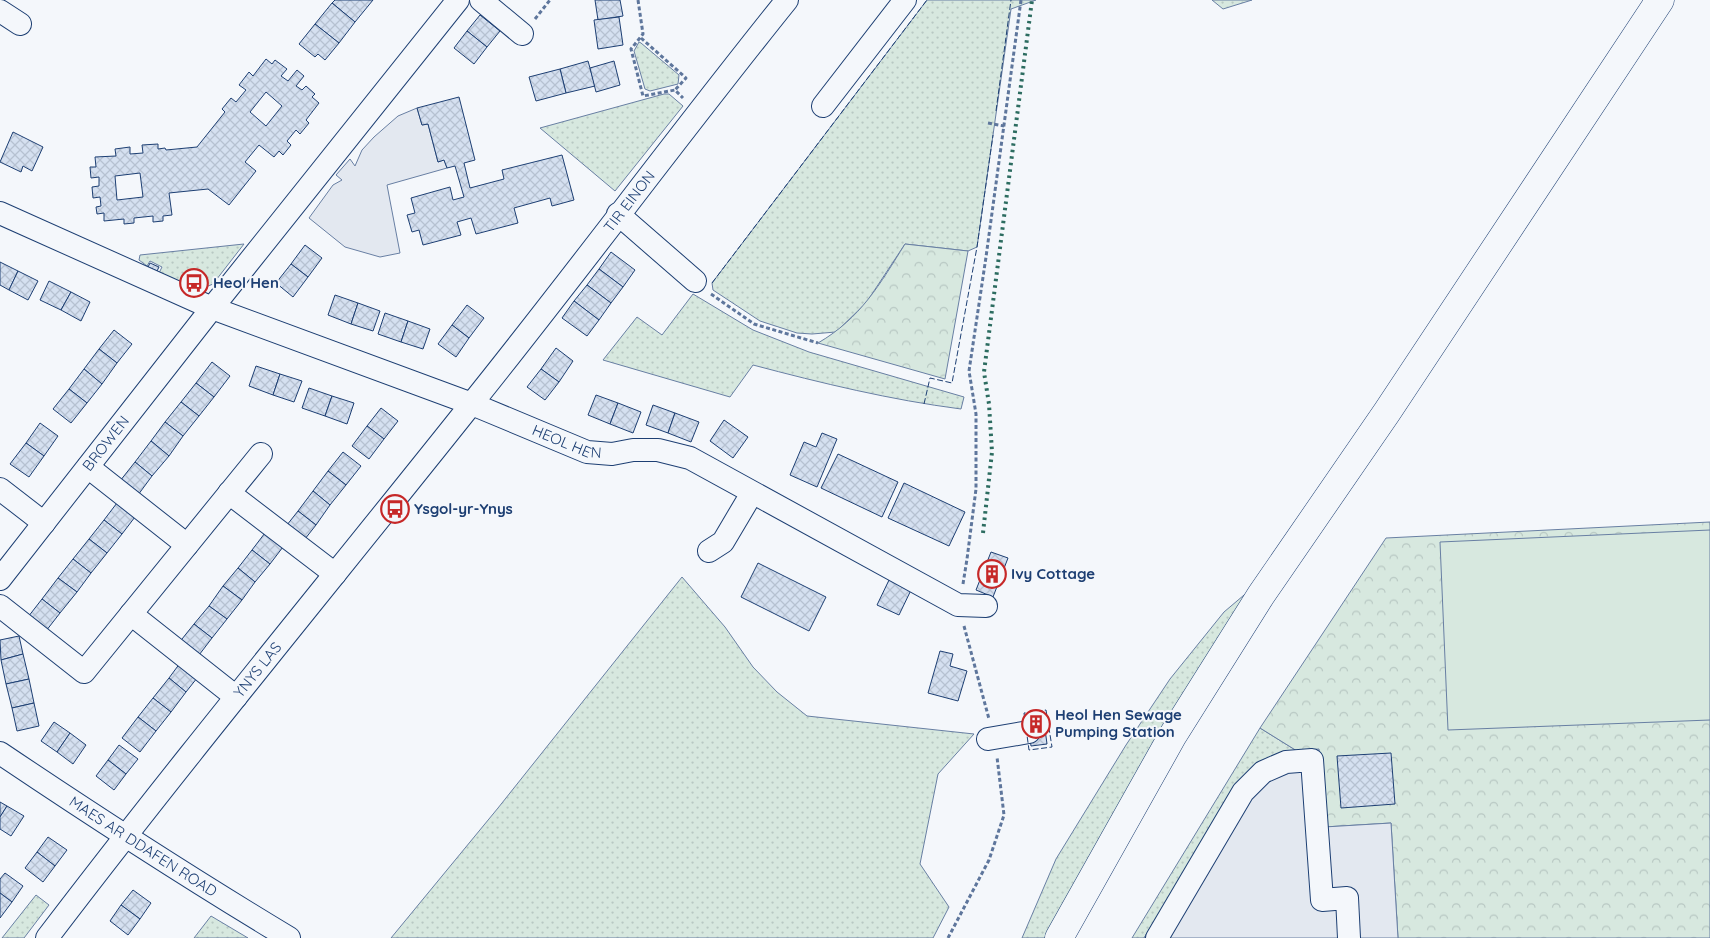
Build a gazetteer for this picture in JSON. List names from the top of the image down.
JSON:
{
  "streets": {
    "street": [
      "TIR EINON",
      "HEOL HEN",
      "BROWEN",
      "YNYS LAS",
      "MAES AR DDAFEN ROAD"
    ]
  },
  "crossings": [
    ["TIR EINON", "HEOL HEN"],
    ["TIR EINON", "YNYS LAS"],
    ["HEOL HEN", "BROWEN"],
    ["HEOL HEN", "YNYS LAS"],
    ["YNYS LAS", "MAES AR DDAFEN ROAD"]
  ],
  "places": {
    "bus stop": ["Heol Hen", "Ysgol-yr-Ynys"],
    "building": ["Ivy Cottage", "Heol Hen Sewage Pumping Station"]
  }
}
